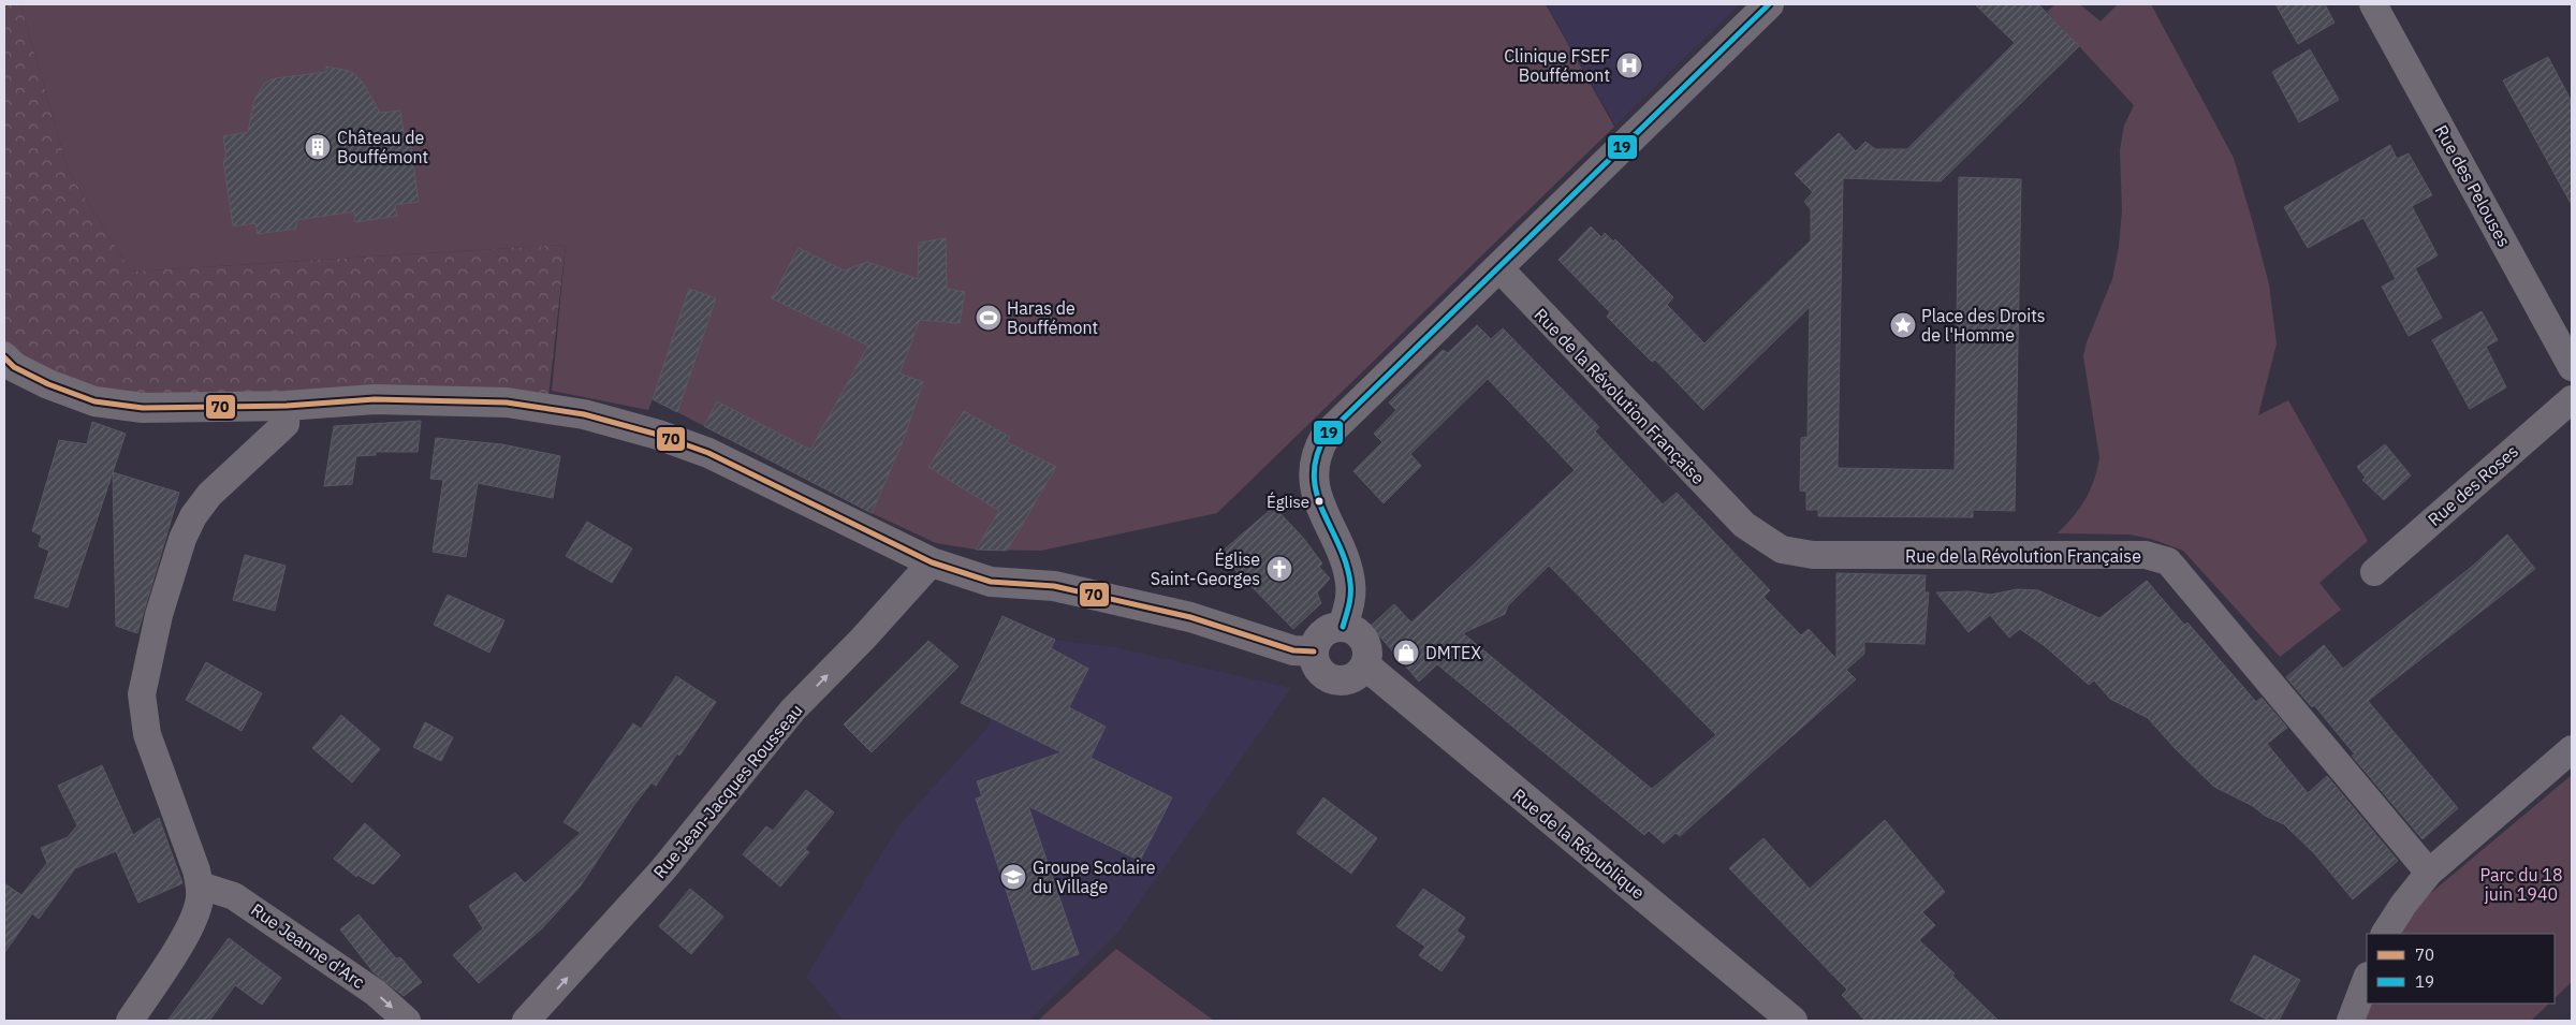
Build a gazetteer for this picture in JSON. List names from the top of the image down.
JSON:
{
  "streets": {
    "street": [
      "Rue des Pelouses",
      "Rue de la Révolution Française",
      "Rue des Roses",
      "Rue Jean-Jacques Rousseau",
      "Rue de la République",
      "Rue Jeanne d'Arc"
    ]
  },
  "one_way": ["Rue Jean-Jacques Rousseau", "Rue Jeanne d'Arc"],
  "parks": ["Parc du 18 juin 1940"],
  "places": {
    "hospital": ["Clinique FSEF Bouffémont"],
    "building": ["Château de Bouffémont"],
    "sports": ["Haras de Bouffémont"],
    "place": ["Place des Droits de l'Homme"],
    "other": ["Église"],
    "church": ["Église Saint-Georges"],
    "shop": ["DMTEX"],
    "school or university": ["Groupe Scolaire du Village"]
  },
  "lines": ["transit line 19", "transit line 70"],
  "legend": ["70", "19"]
}
